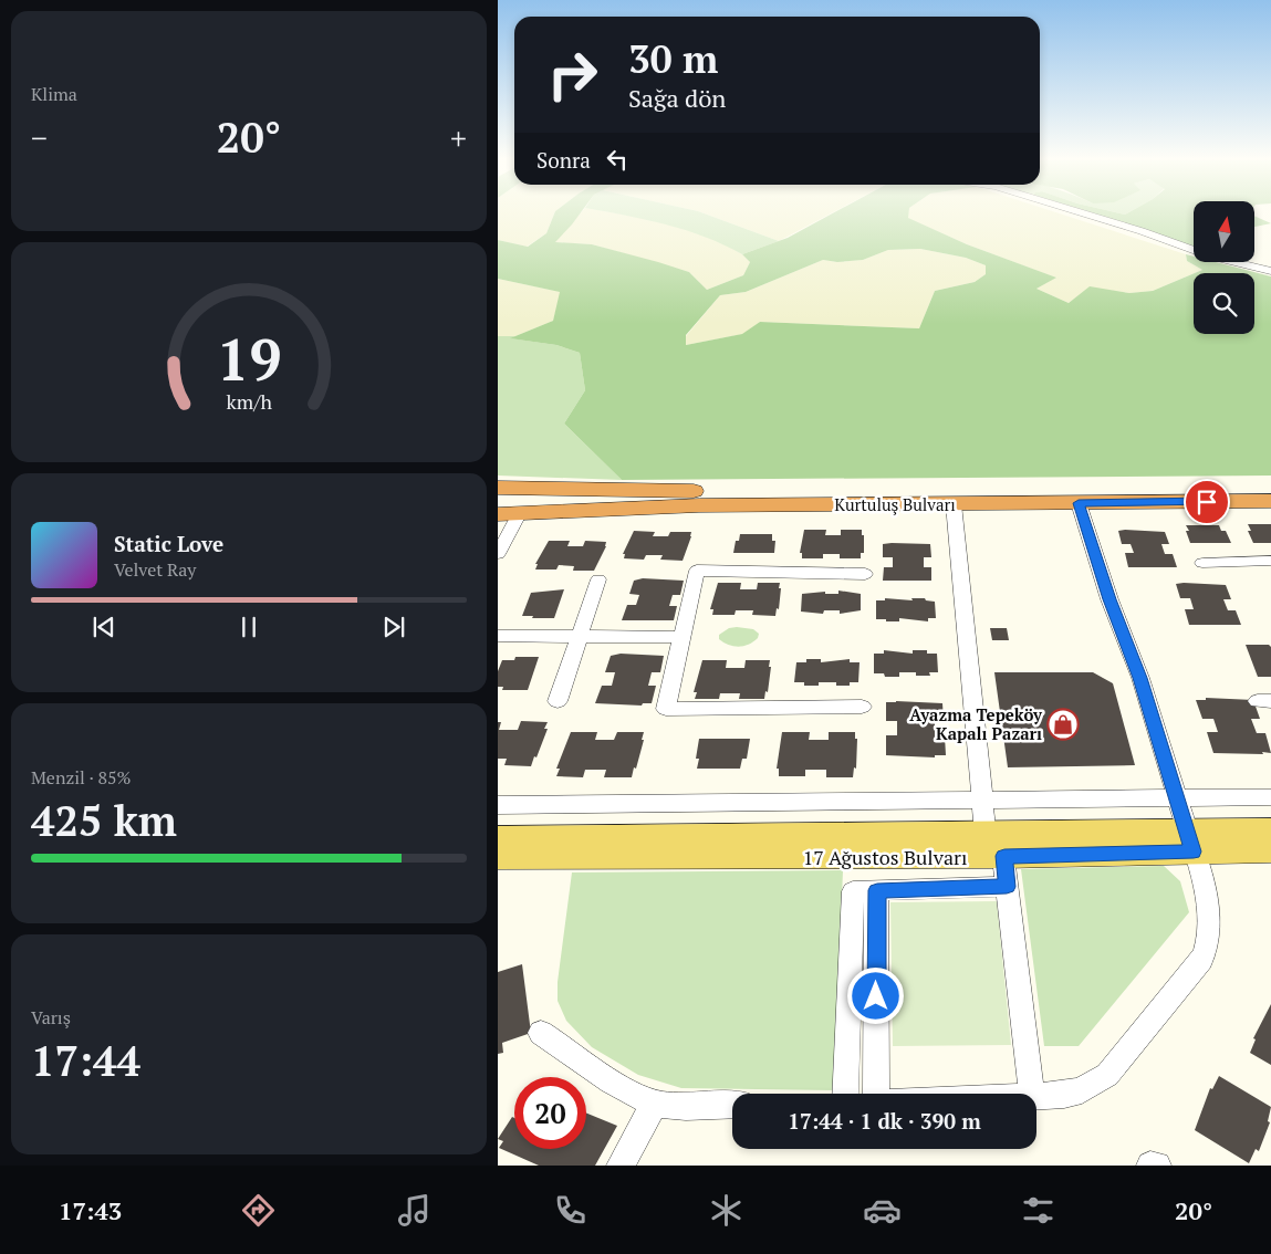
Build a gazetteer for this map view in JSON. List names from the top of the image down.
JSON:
{
  "streets": {
    "highway": ["Kurtuluş Bulvarı"],
    "main road": ["17 Ağustos Bulvarı"]
  },
  "places": {
    "shop": ["Ayazma Tepeköy Kapalı Pazarı"]
  },
  "north": "top",
  "page": {
    "tile": [
      "Klima",
      ["Menzil · 85%", "425 km"],
      ["Varış", "17:44"]
    ],
    "turn": ["30 m", "Sağa dön"],
    "heat": ["−", "20°", "+"],
    "then": "Sonra",
    "song": ["Static Love", "Velvet Ray"],
    "limit": "20",
    "trip": "17:44 · 1 dk · 390 m",
    "tabs": ["17:43", "20°"],
    "gauge": ["19", "km/h"]
  }
}
